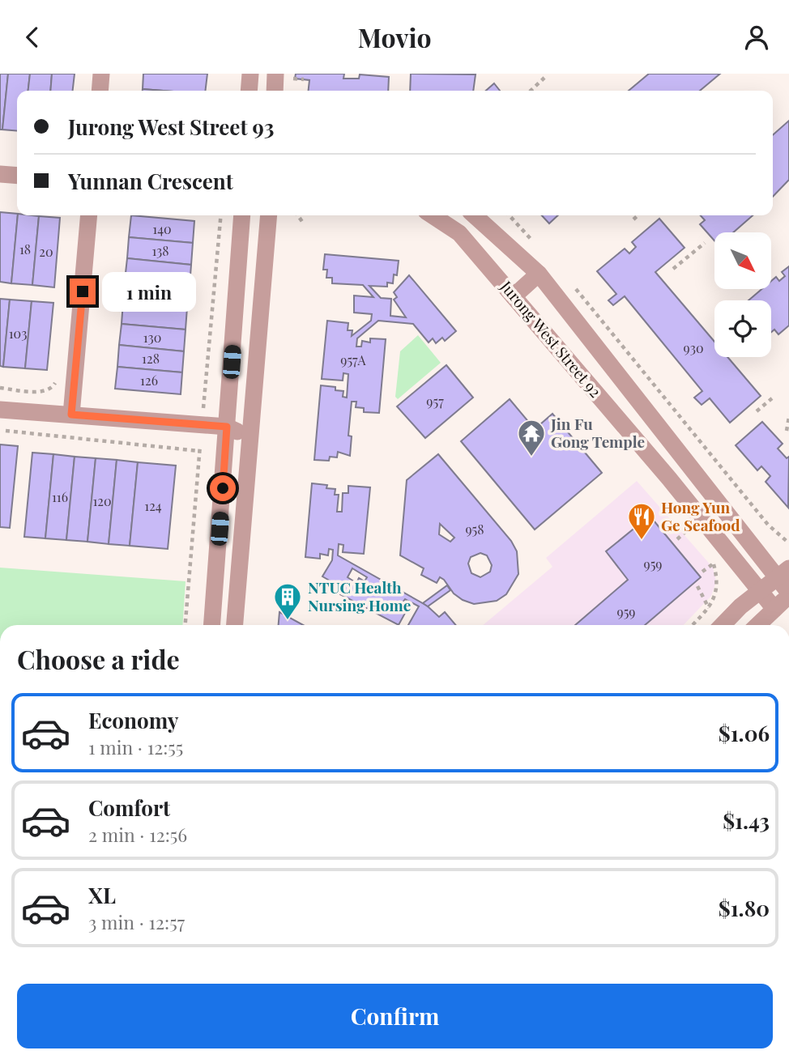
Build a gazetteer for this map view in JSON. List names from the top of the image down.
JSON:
{
  "streets": {
    "street": ["Jurong West Street 92"]
  },
  "places": {
    "temple": ["Jin Fu Gong Temple"],
    "restaurant": ["Hong Yun Ge Seafood"],
    "building": ["NTUC Health Nursing Home"]
  },
  "house_numbers": [
    "140",
    "18",
    "138",
    "20",
    "103",
    "130",
    "930",
    "128",
    "957A",
    "126",
    "957",
    "116",
    "120",
    "124",
    "958",
    "959",
    "959"
  ],
  "north": "bottom right",
  "page": {
    "header": "Movio",
    "banner": ["Jurong West Street 93", "Yunnan Crescent"],
    "bubble": "1 min",
    "heading": "Choose a ride",
    "list": [
      {
        "name": "Economy",
        "note": "1 min · 12:55",
        "value": "$1.06"
      },
      {
        "name": "Comfort",
        "note": "2 min · 12:56",
        "value": "$1.43"
      },
      {
        "name": "XL",
        "note": "3 min · 12:57",
        "value": "$1.80"
      }
    ],
    "buttons": "Confirm"
  }
}
